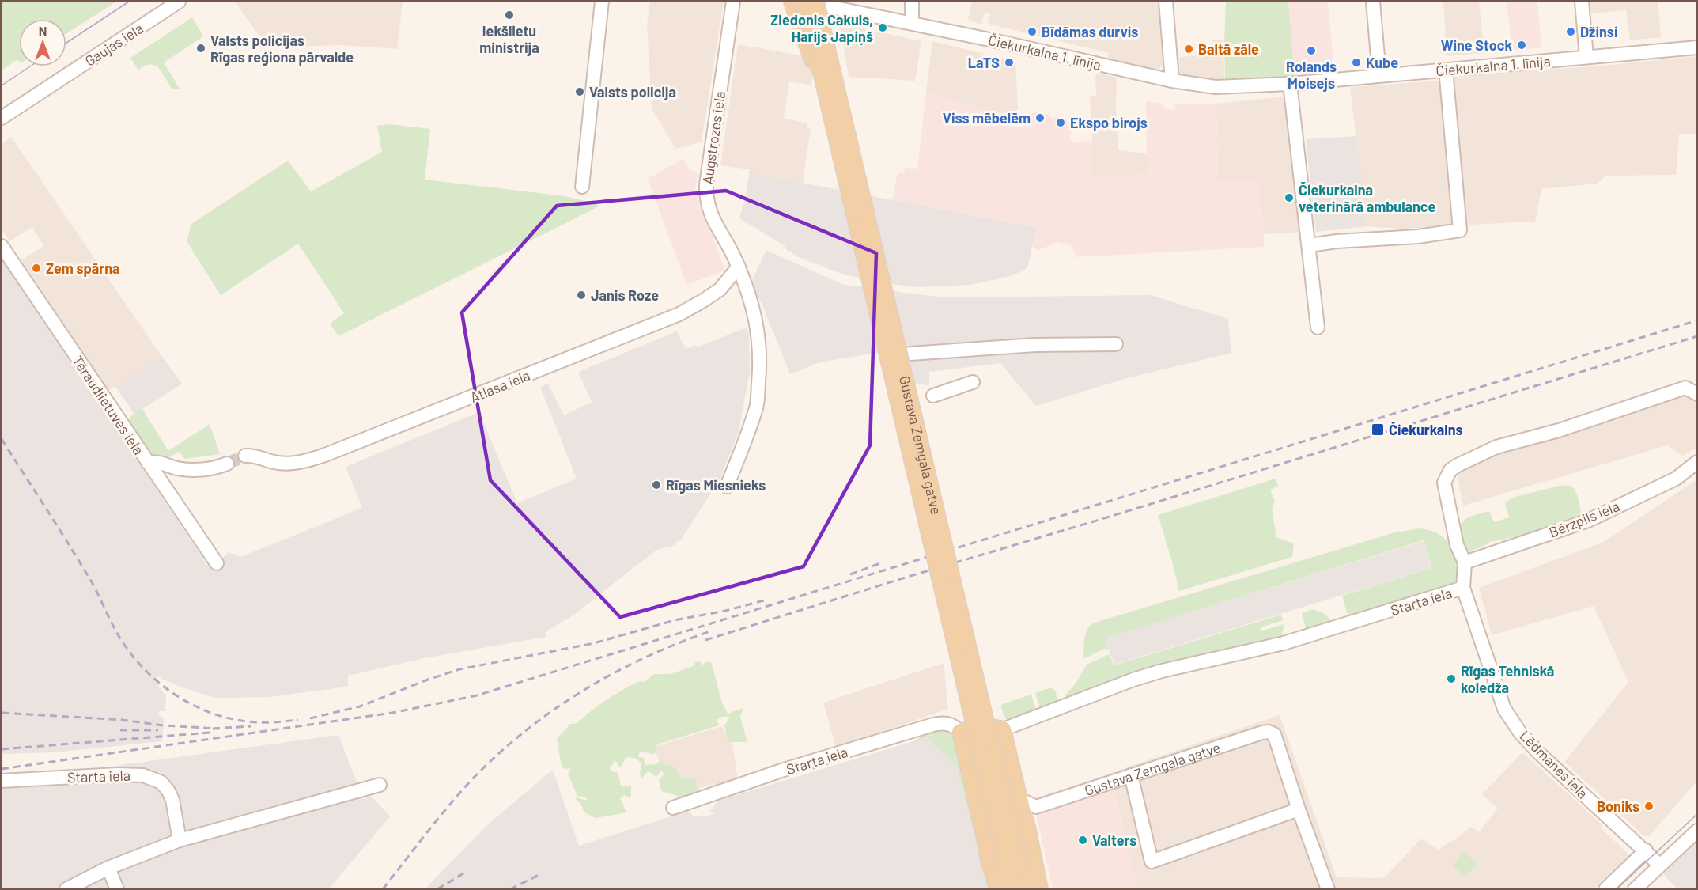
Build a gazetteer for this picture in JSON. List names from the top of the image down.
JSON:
{
  "streets": {
    "main road": ["Gustava Zemgala gatve"],
    "street": [
      "Gaujas iela",
      "Čiekurkalna 1. līnija",
      "Augstrozes iela",
      "Atlasa iela",
      "Tēraudlietuves iela",
      "Bērzpils iela",
      "Starta iela",
      "Lēdmanes iela"
    ]
  },
  "crossings": [
    ["Augstrozes iela", "Atlasa iela"],
    ["Bērzpils iela", "Starta iela"],
    ["Starta iela", "Lēdmanes iela"]
  ],
  "places": {
    "other": [
      "Iekšlietu ministrija",
      "Ziedonis Cakuls, Harijs Japiņš",
      "Bīdāmas durvis",
      "Džinsi",
      "Wine Stock",
      "Valsts policijas Rīgas reģiona pārvalde",
      "Baltā zāle",
      "Rolands Moisejs",
      "LaTS",
      "Kube",
      "Valsts policija",
      "Viss mēbelēm",
      "Ekspo birojs",
      "Čiekurkalna veterinārā ambulance",
      "Zem spārna",
      "Janis Roze",
      "Rīgas Miesnieks",
      "Rīgas Tehniskā koledža",
      "Boniks",
      "Valters"
    ],
    "transit": ["Čiekurkalns"]
  },
  "north": "top"
}
